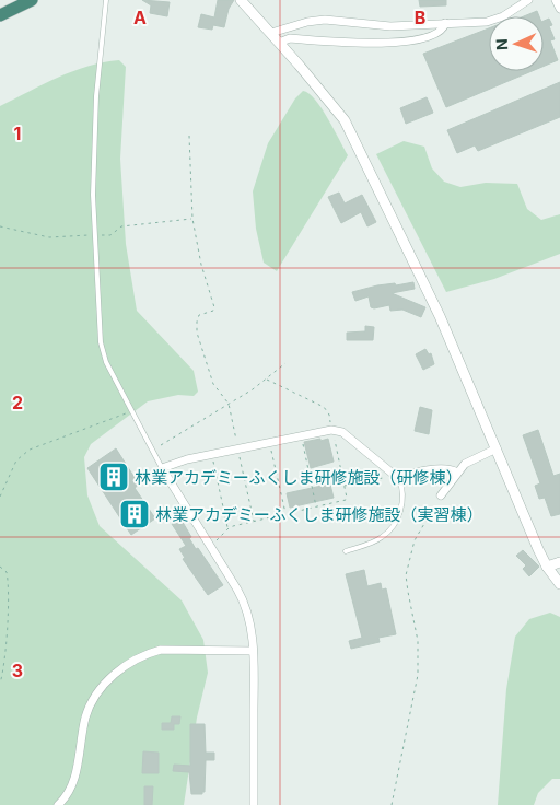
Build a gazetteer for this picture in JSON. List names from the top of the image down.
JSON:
{
  "places": {
    "building": ["林業アカデミーふくしま研修施設（研修棟）", "林業アカデミーふくしま研修施設（実習棟）"]
  },
  "north": "left",
  "grid": {
    "columns": ["A", "B"],
    "rows": ["1", "2", "3"]
  }
}
